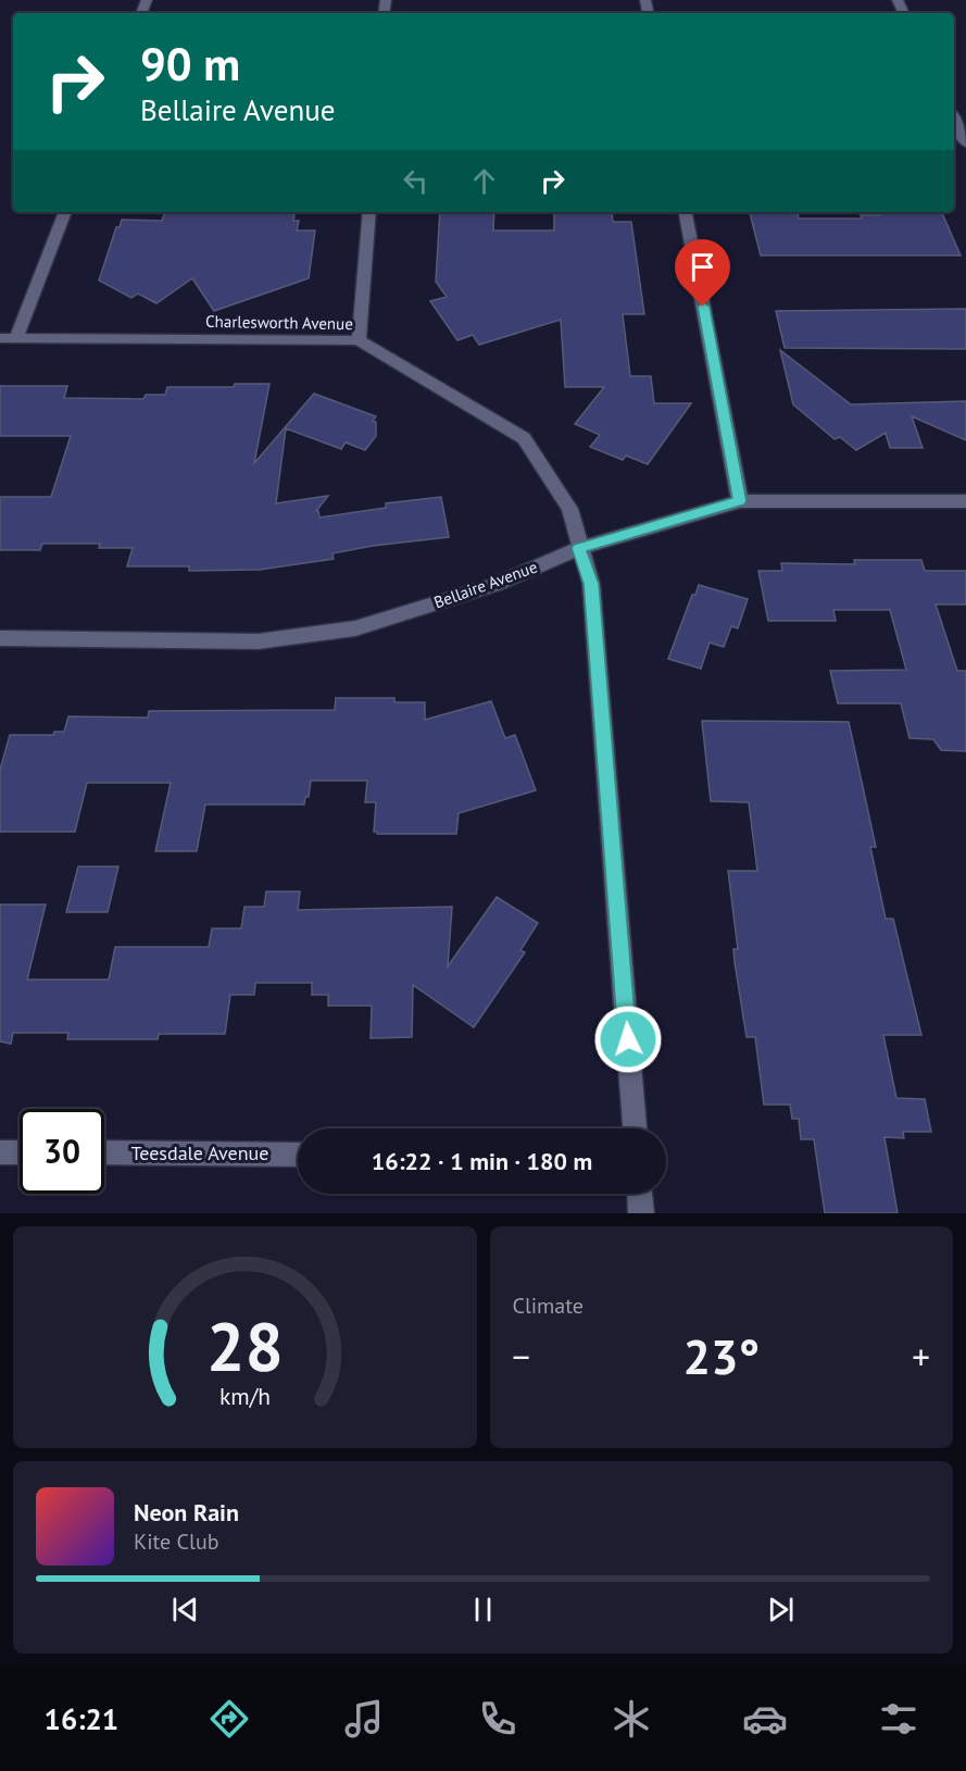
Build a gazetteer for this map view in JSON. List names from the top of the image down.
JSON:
{
  "streets": {
    "street": ["Charlesworth Avenue", "Bellaire Avenue", "Teesdale Avenue"]
  },
  "crossings": [
    ["Charlesworth Avenue", "Bellaire Avenue"]
  ],
  "page": {
    "turn": ["90 m", "Bellaire Avenue"],
    "limit": "30",
    "trip": "16:22 · 1 min · 180 m",
    "tile": "Climate",
    "heat": ["−", "23°", "+"],
    "song": ["Neon Rain", "Kite Club"],
    "tabs": "16:21",
    "gauge": ["28", "km/h"]
  }
}
